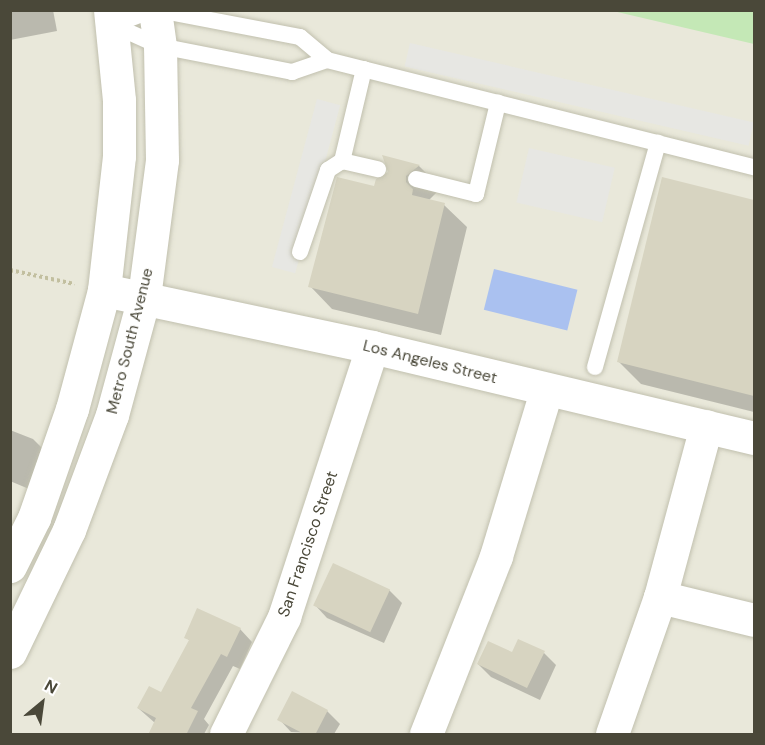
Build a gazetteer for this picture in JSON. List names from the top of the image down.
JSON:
{
  "streets": {
    "street": ["Metro South Avenue", "Los Angeles Street", "San Francisco Street"]
  },
  "crossings": [
    ["Metro South Avenue", "Los Angeles Street"],
    ["Los Angeles Street", "San Francisco Street"]
  ],
  "north": "top right"
}
